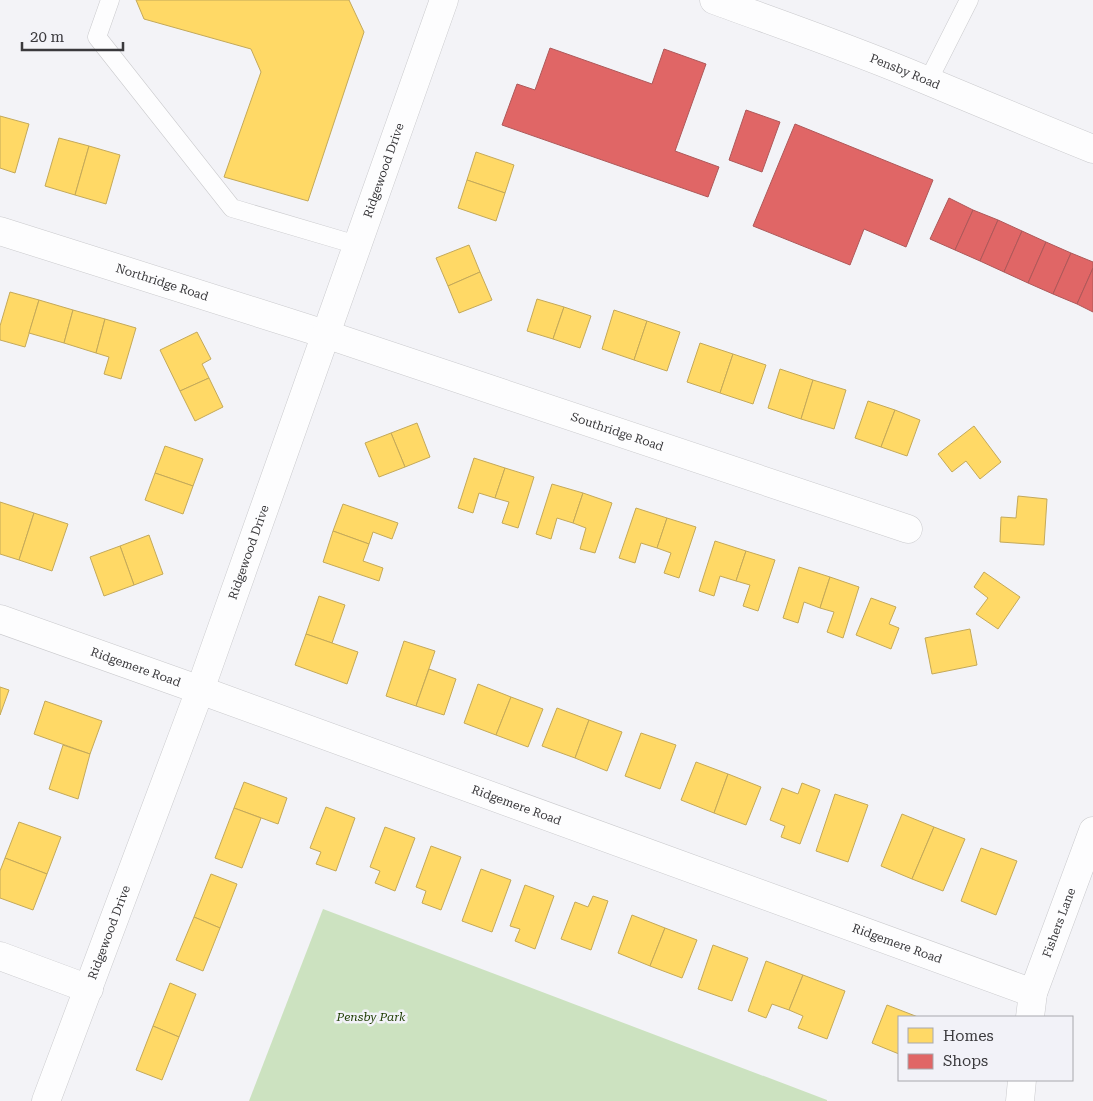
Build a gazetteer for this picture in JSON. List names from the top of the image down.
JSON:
{
  "streets": {
    "street": [
      "Pensby Road",
      "Ridgewood Drive",
      "Northridge Road",
      "Southridge Road",
      "Ridgemere Road",
      "Fishers Lane"
    ]
  },
  "crossings": [
    ["Ridgewood Drive", "Northridge Road"],
    ["Ridgewood Drive", "Southridge Road"],
    ["Ridgewood Drive", "Ridgemere Road"],
    ["Northridge Road", "Southridge Road"],
    ["Ridgemere Road", "Fishers Lane"]
  ],
  "parks": ["Pensby Park"],
  "legend": ["Homes", "Shops"],
  "scale_bar": "20 m"
}
